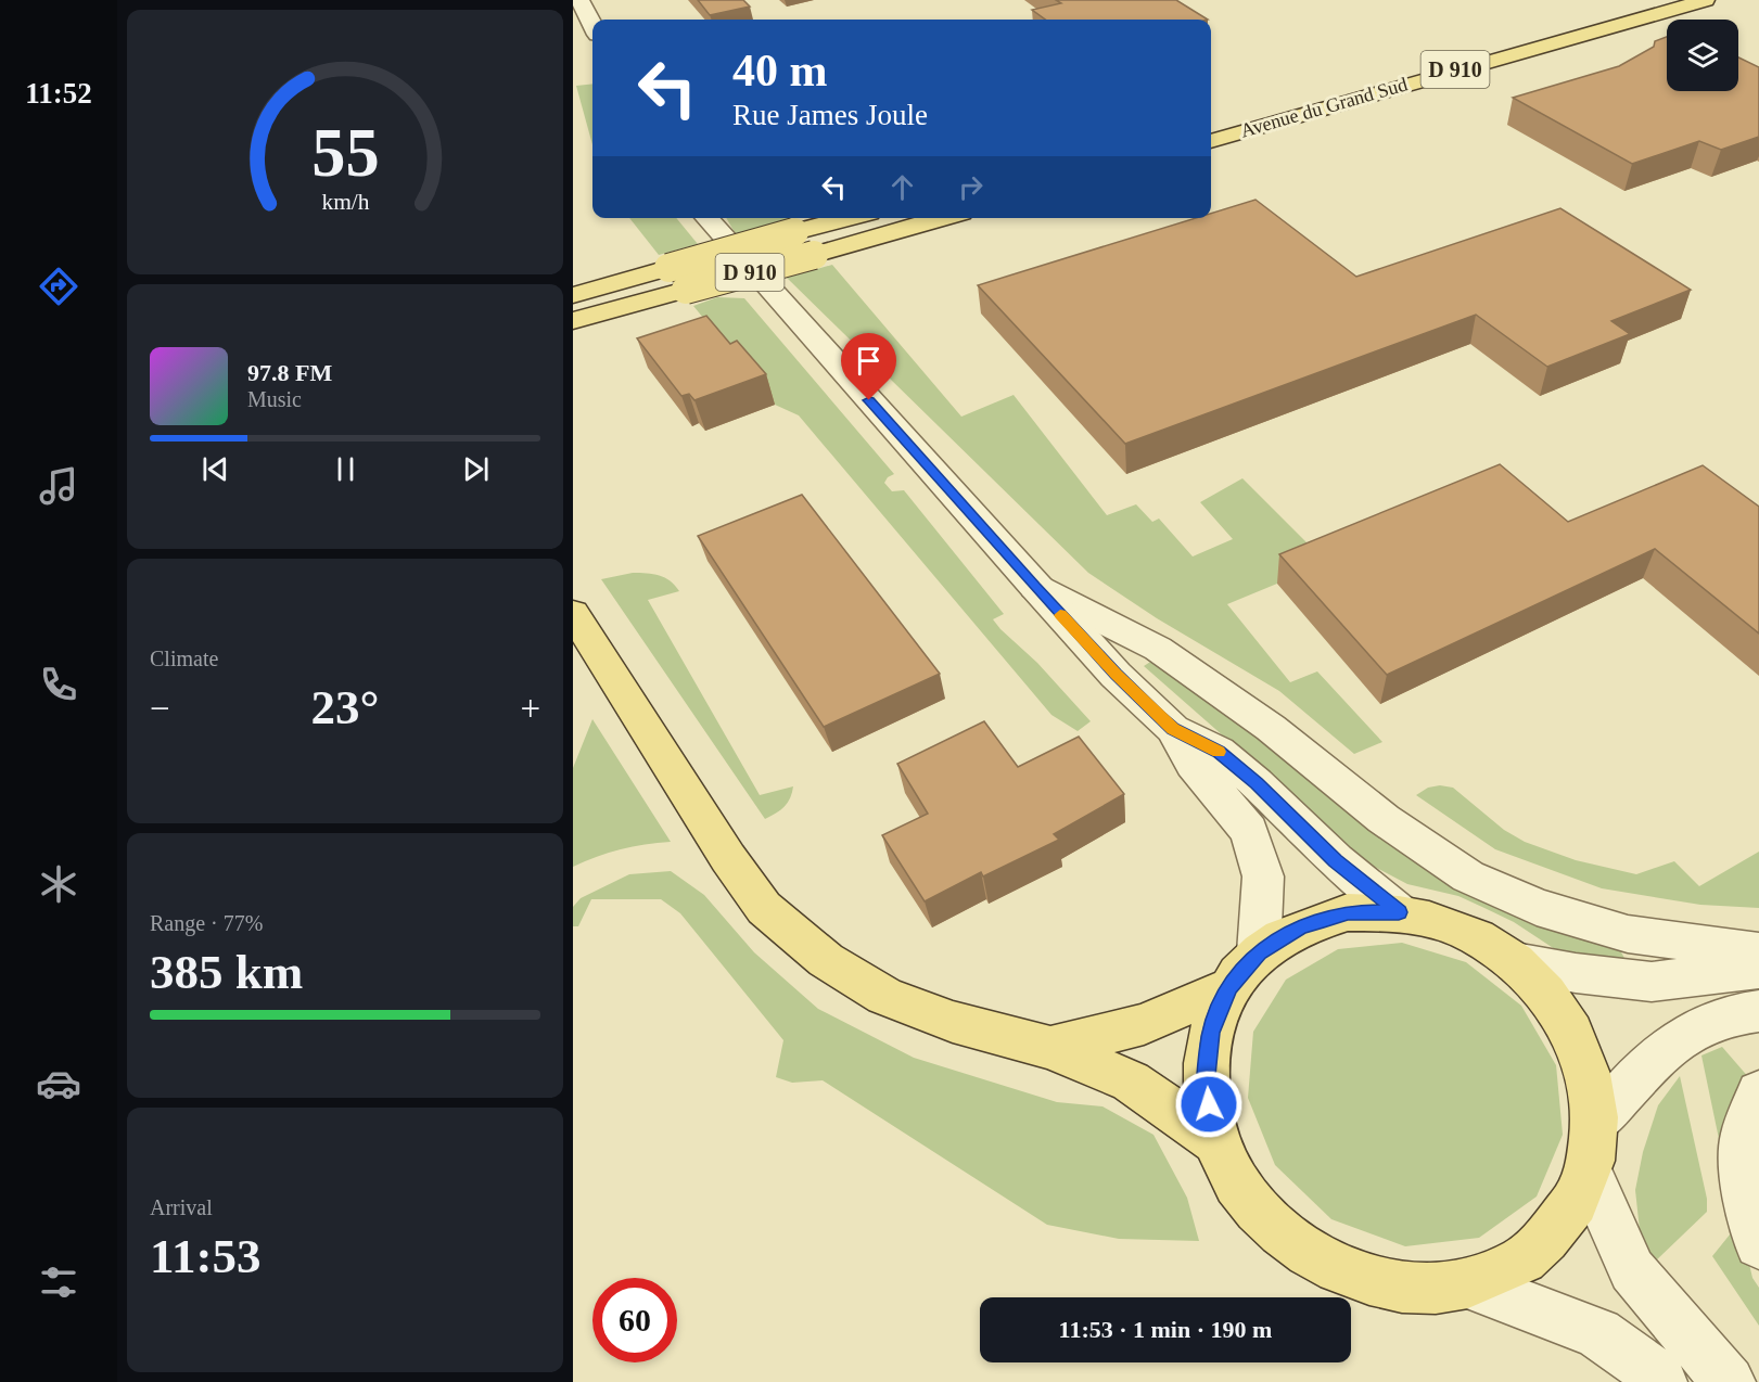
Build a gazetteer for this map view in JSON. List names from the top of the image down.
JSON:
{
  "streets": {
    "main road": ["D 910", "Avenue du Grand Sud"]
  },
  "page": {
    "tabs": "11:52",
    "turn": ["40 m", "Rue James Joule"],
    "song": ["97.8 FM", "Music"],
    "tile": [
      "Climate",
      ["Range · 77%", "385 km"],
      ["Arrival", "11:53"]
    ],
    "heat": ["−", "23°", "+"],
    "limit": "60",
    "trip": "11:53 · 1 min · 190 m",
    "gauge": ["55", "km/h"]
  }
}
